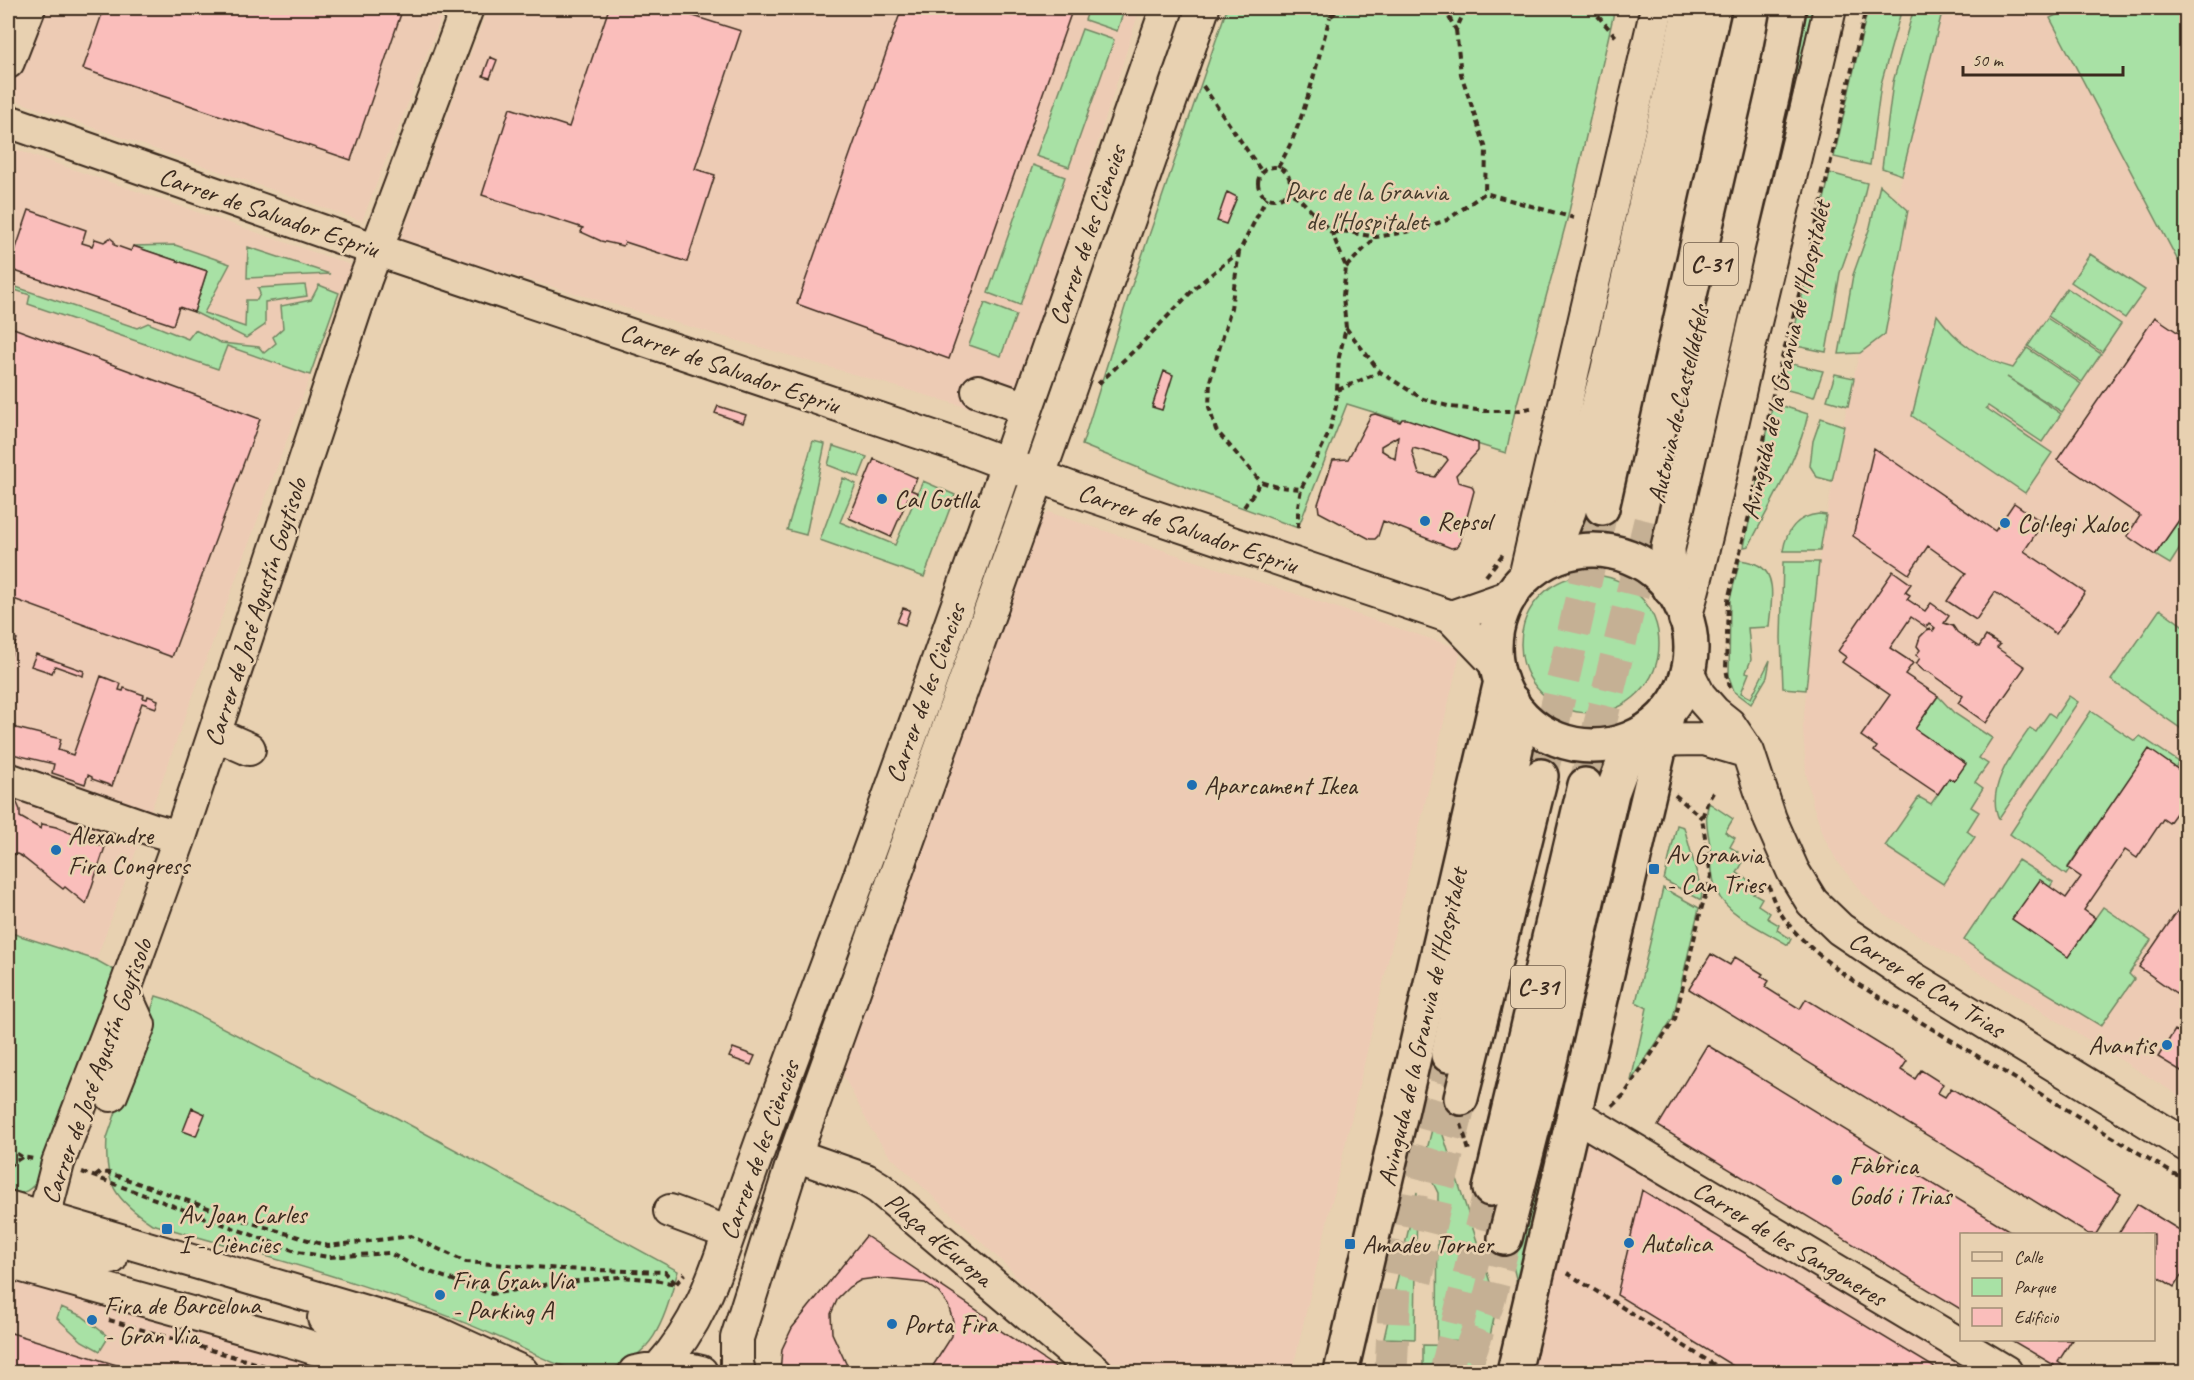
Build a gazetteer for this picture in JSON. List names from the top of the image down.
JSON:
{
  "streets": {
    "main road": ["C-31", "Avinguda de la Granvia de l'Hospitalet", "Autovia de Castelldefels"],
    "street": [
      "Carrer de Salvador Espriu",
      "Carrer de les Ciències",
      "Carrer de José Agustín Goytisolo",
      "Carrer de Can Trias",
      "Plaça d'Europa",
      "Carrer de les Sangoneres"
    ]
  },
  "crossings": [
    ["Carrer de Salvador Espriu", "Carrer de les Ciències"],
    ["Carrer de Salvador Espriu", "Avinguda de la Granvia de l'Hospitalet"],
    ["Carrer de Salvador Espriu", "Carrer de José Agustín Goytisolo"],
    ["Carrer de Salvador Espriu", "Carrer de Can Trias"],
    ["Carrer de les Ciències", "Plaça d'Europa"],
    ["Avinguda de la Granvia de l'Hospitalet", "Carrer de Can Trias"]
  ],
  "parks": ["Parc de la Granvia de l'Hospitalet"],
  "places": {
    "other": [
      "Cal Gotlla",
      "Repsol",
      "Col·legi Xaloc",
      "Aparcament Ikea",
      "Alexandre Fira Congress",
      "Avantis",
      "Fàbrica Godó i Trias",
      "Autolica",
      "Fira Gran Via - Parking A",
      "Fira de Barcelona - Gran Via",
      "Porta Fira"
    ],
    "transit": ["Av Granvia - Can Tries", "Av Joan Carles I - Ciències", "Amadeu Torner"]
  },
  "legend": ["Calle", "Parque", "Edificio"],
  "scale_bar": "50 m"
}
